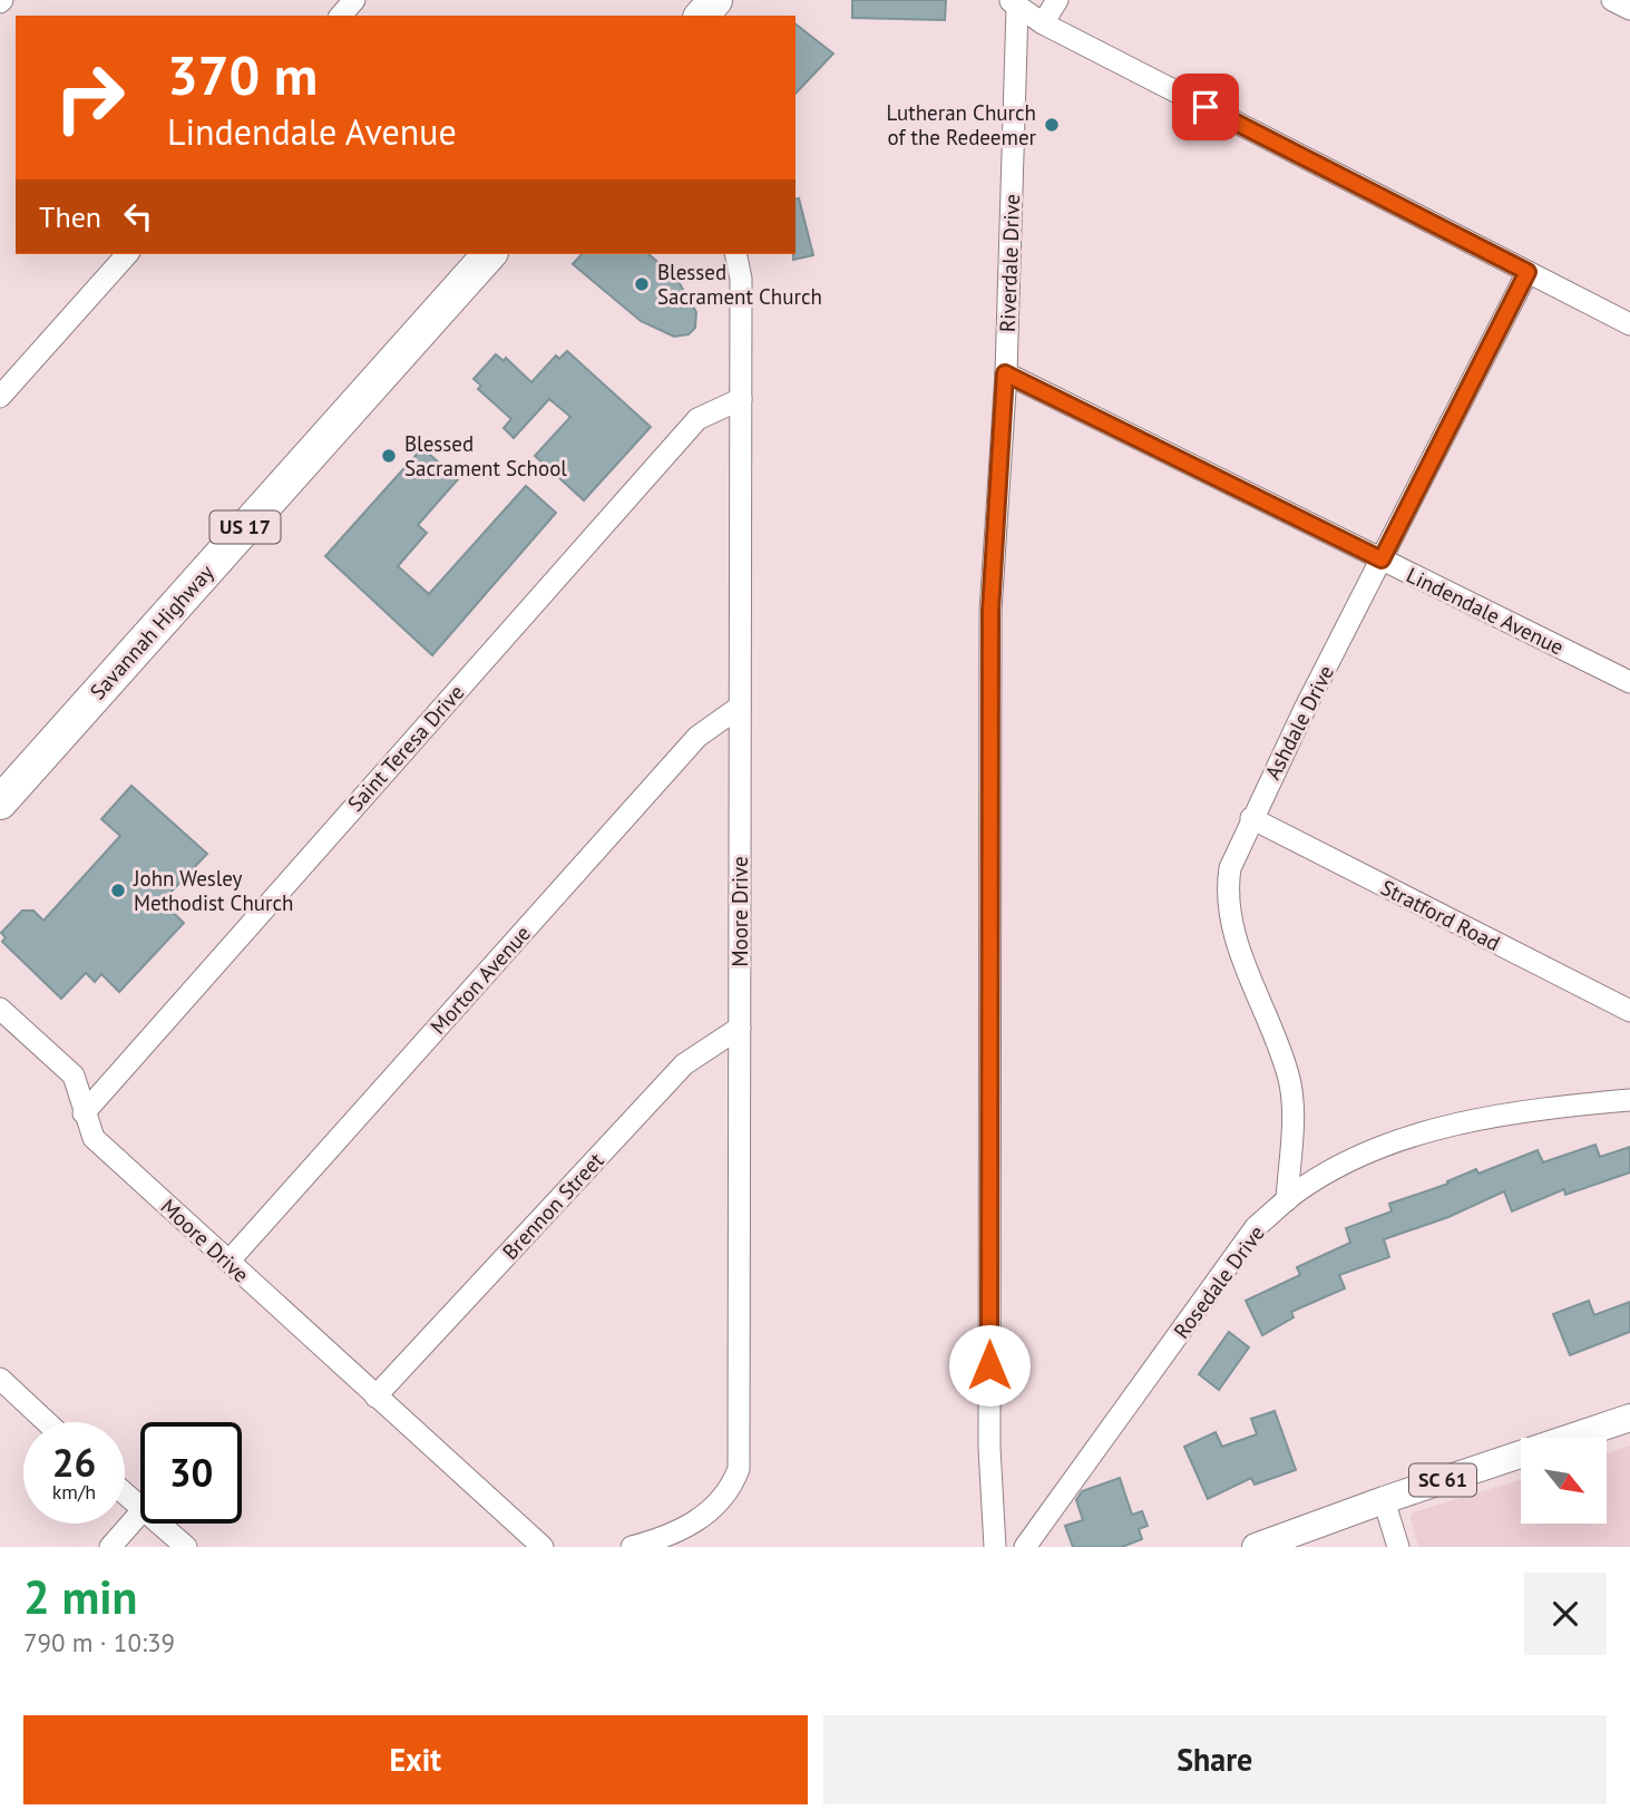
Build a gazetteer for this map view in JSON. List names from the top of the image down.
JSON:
{
  "streets": {
    "highway": ["US 17", "Savannah Highway"],
    "main road": ["SC 61"],
    "street": [
      "Riverdale Drive",
      "Lindendale Avenue",
      "Ashdale Drive",
      "Saint Teresa Drive",
      "Moore Drive",
      "Stratford Road",
      "Morton Avenue",
      "Brennon Street",
      "Rosedale Drive"
    ]
  },
  "crossings": [
    ["Riverdale Drive", "Lindendale Avenue"],
    ["Lindendale Avenue", "Ashdale Drive"],
    ["Ashdale Drive", "Stratford Road"],
    ["Ashdale Drive", "Rosedale Drive"],
    ["Saint Teresa Drive", "Moore Drive"],
    ["Moore Drive", "Morton Avenue"],
    ["Moore Drive", "Brennon Street"]
  ],
  "places": [
    "Lutheran Church of the Redeemer",
    "Blessed Sacrament Church",
    "Blessed Sacrament School",
    "John Wesley Methodist Church"
  ],
  "north": "bottom right",
  "page": {
    "turn": ["370 m", "Lindendale Avenue"],
    "then": "Then",
    "speed": "26 km/h",
    "limit": "30",
    "heading": ["2 min", "790 m · 10:39"],
    "buttons": ["Exit", "Share"]
  }
}
